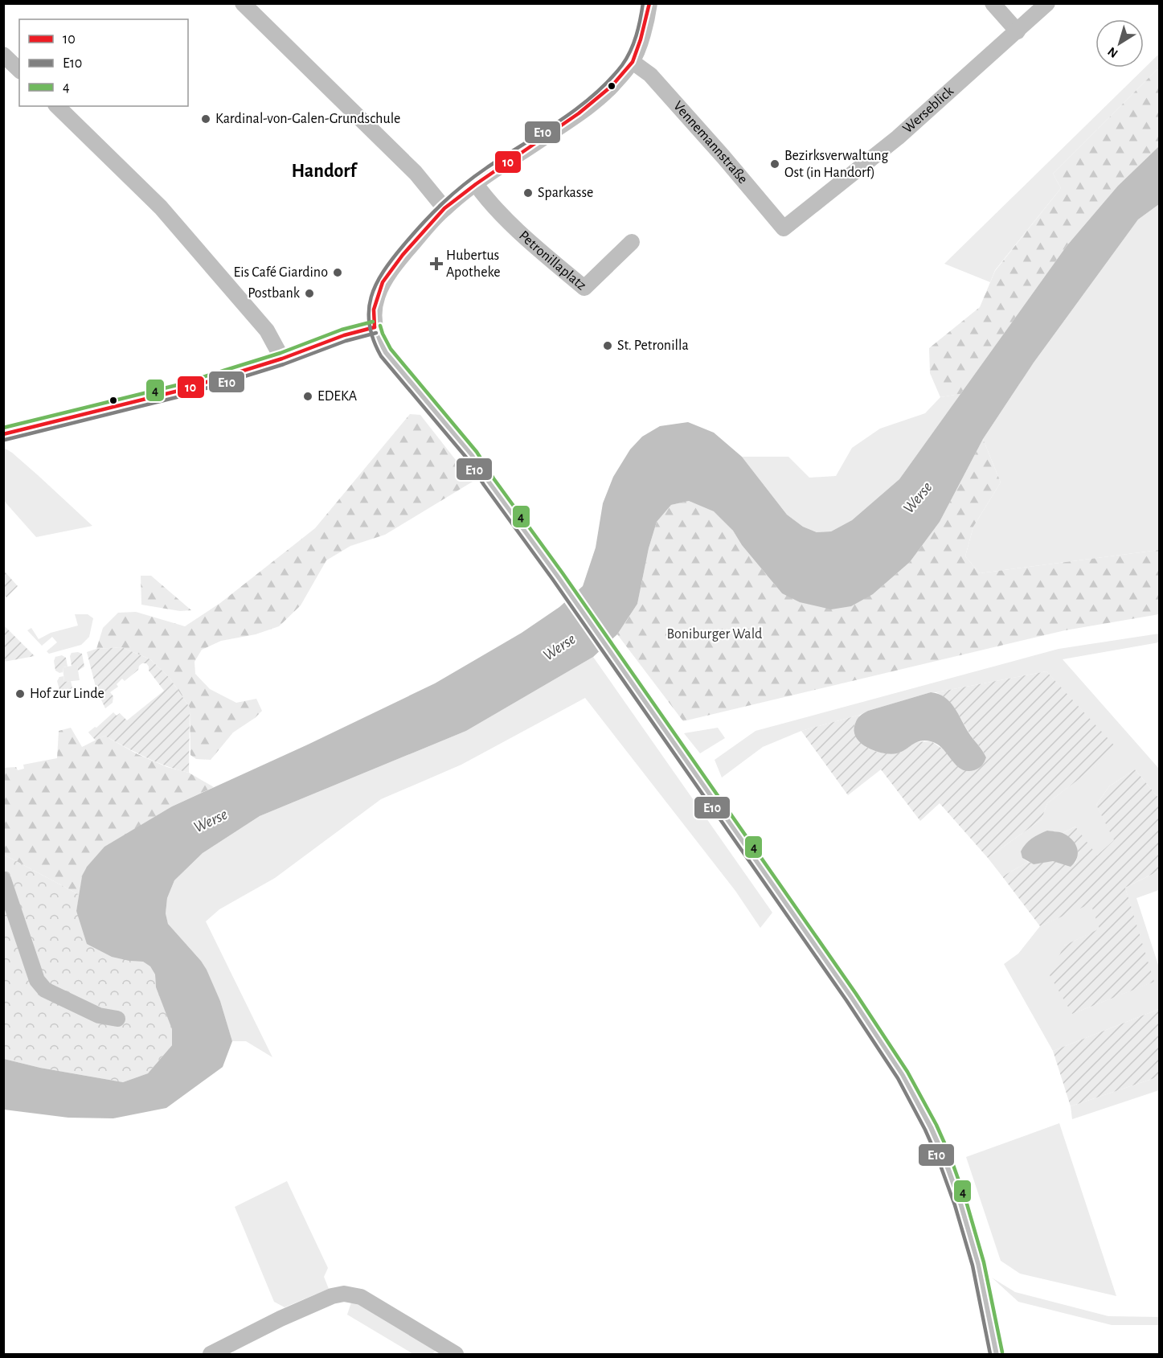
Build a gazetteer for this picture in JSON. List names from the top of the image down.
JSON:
{
  "streets": {
    "street": ["Werseblick", "Vennemannstraße", "Petronillaplatz"]
  },
  "crossings": [
    ["Werseblick", "Vennemannstraße"]
  ],
  "districts": ["Handorf"],
  "water": ["Werse"],
  "parks": ["Boniburger Wald"],
  "places": {
    "other": [
      "Kardinal-von-Galen-Grundschule",
      "Bezirksverwaltung Ost (in Handorf)",
      "Sparkasse",
      "Eis Café Giardino",
      "Postbank",
      "St. Petronilla",
      "EDEKA",
      "Hof zur Linde"
    ],
    "health": ["Hubertus Apotheke"]
  },
  "lines": ["transit line 10", "transit line E10", "transit line 4"],
  "legend": ["10", "E10", "4"],
  "north": "bottom left"
}
